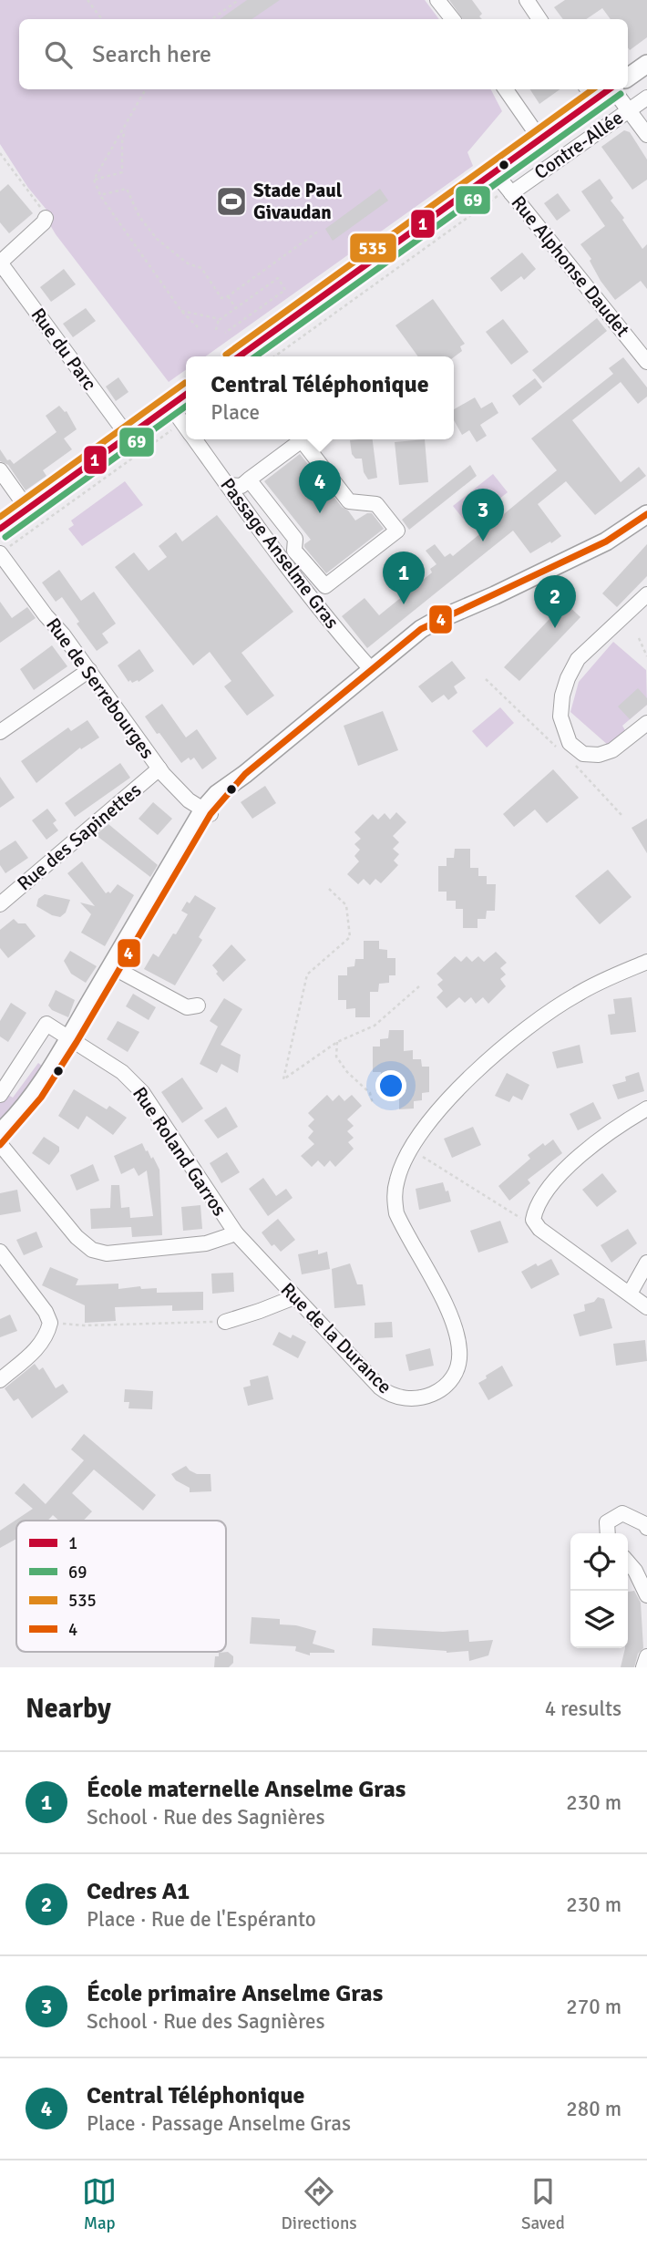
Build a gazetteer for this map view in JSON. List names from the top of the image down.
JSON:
{
  "streets": {
    "street": [
      "Contre-Allée",
      "Rue Alphonse Daudet",
      "Rue du Parc",
      "Passage Anselme Gras",
      "Rue de Serrebourges",
      "Rue des Sapinettes",
      "Rue Roland Garros",
      "Rue de la Durance"
    ]
  },
  "crossings": [
    ["Contre-Allée", "Rue Alphonse Daudet"],
    ["Rue de Serrebourges", "Rue des Sapinettes"],
    ["Rue Roland Garros", "Rue de la Durance"]
  ],
  "places": {
    "sports": ["Stade Paul Givaudan"]
  },
  "lines": [
    "transit line 1",
    "transit line 535",
    "transit line 69",
    "transit line 4"
  ],
  "legend": [
    "1",
    "69",
    "535",
    "4"
  ],
  "page": {
    "search": "Search here",
    "popup": ["Central Téléphonique", "Place"],
    "pins": [
      "4",
      "3",
      "1",
      "2"
    ],
    "heading": ["Nearby", "4 results"],
    "list": [
      {
        "mark": "1",
        "name": "École maternelle Anselme Gras",
        "note": "School · Rue des Sagnières",
        "value": "230 m"
      },
      {
        "mark": "2",
        "name": "Cedres A1",
        "note": "Place · Rue de l'Espéranto",
        "value": "230 m"
      },
      {
        "mark": "3",
        "name": "École primaire Anselme Gras",
        "note": "School · Rue des Sagnières",
        "value": "270 m"
      },
      {
        "mark": "4",
        "name": "Central Téléphonique",
        "note": "Place · Passage Anselme Gras",
        "value": "280 m"
      }
    ],
    "nav": ["Map", "Directions", "Saved"]
  }
}
